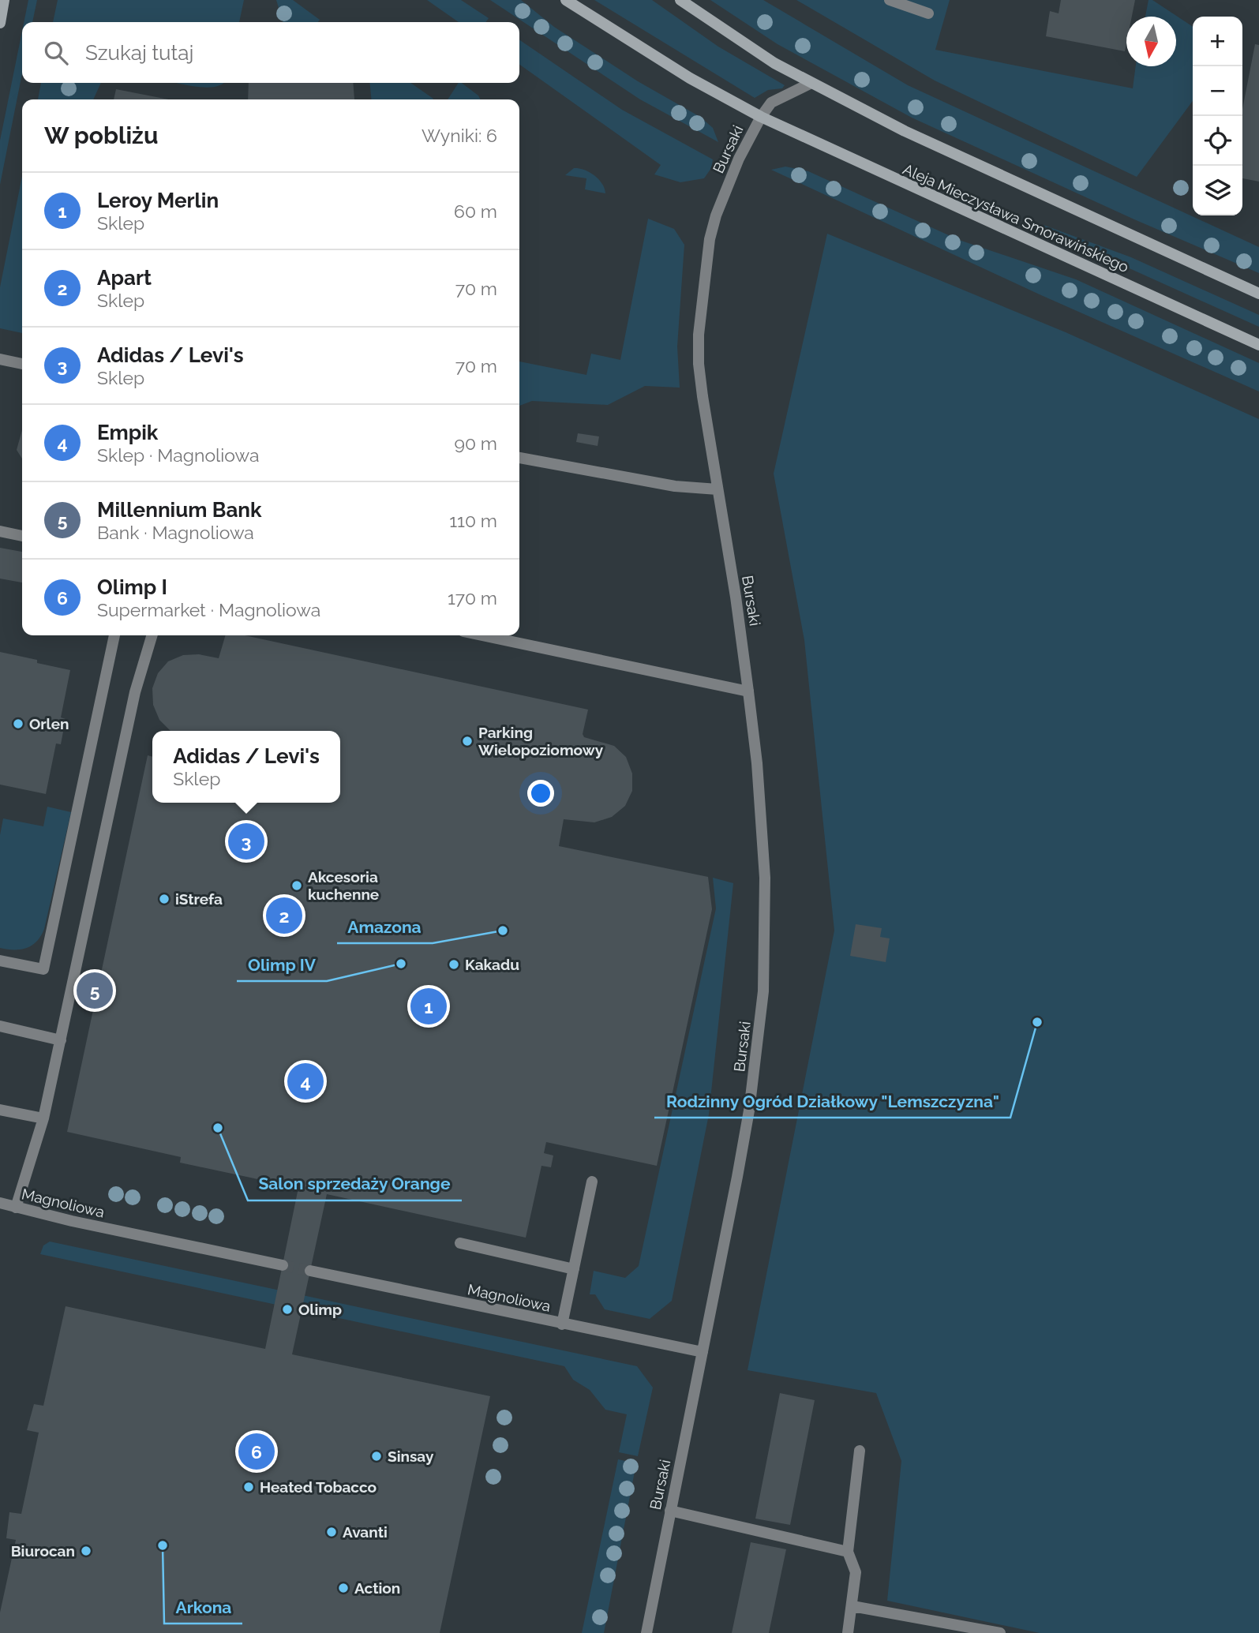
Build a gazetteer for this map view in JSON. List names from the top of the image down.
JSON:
{
  "streets": {
    "main road": ["Aleja Mieczysława Smorawińskiego"],
    "street": ["Bursaki", "Magnoliowa"]
  },
  "crossings": [
    ["Bursaki", "Aleja Mieczysława Smorawińskiego"],
    ["Bursaki", "Magnoliowa"]
  ],
  "places": [
    "Orlen",
    "Parking Wielopoziomowy",
    "Akcesoria kuchenne",
    "iStrefa",
    "Amazona",
    "Olimp IV",
    "Kakadu",
    "Rodzinny Ogród Działkowy \"Lemszczyzna\"",
    "Salon sprzedaży Orange",
    "Olimp",
    "Sinsay",
    "Heated Tobacco",
    "Avanti",
    "Arkona",
    "Biurocan",
    "Action"
  ],
  "north": "bottom",
  "page": {
    "map_buttons": ["+", "−"],
    "search": "Szukaj tutaj",
    "heading": ["W pobliżu", "Wyniki: 6"],
    "list": [
      {
        "mark": "1",
        "name": "Leroy Merlin",
        "note": "Sklep",
        "value": "60 m"
      },
      {
        "mark": "2",
        "name": "Apart",
        "note": "Sklep",
        "value": "70 m"
      },
      {
        "mark": "3",
        "name": "Adidas / Levi's",
        "note": "Sklep",
        "value": "70 m"
      },
      {
        "mark": "4",
        "name": "Empik",
        "note": "Sklep · Magnoliowa",
        "value": "90 m"
      },
      {
        "mark": "5",
        "name": "Millennium Bank",
        "note": "Bank · Magnoliowa",
        "value": "110 m"
      },
      {
        "mark": "6",
        "name": "Olimp I",
        "note": "Supermarket · Magnoliowa",
        "value": "170 m"
      }
    ],
    "popup": ["Adidas / Levi's", "Sklep"],
    "pins": [
      "3",
      "2",
      "5",
      "1",
      "4",
      "6"
    ]
  }
}
